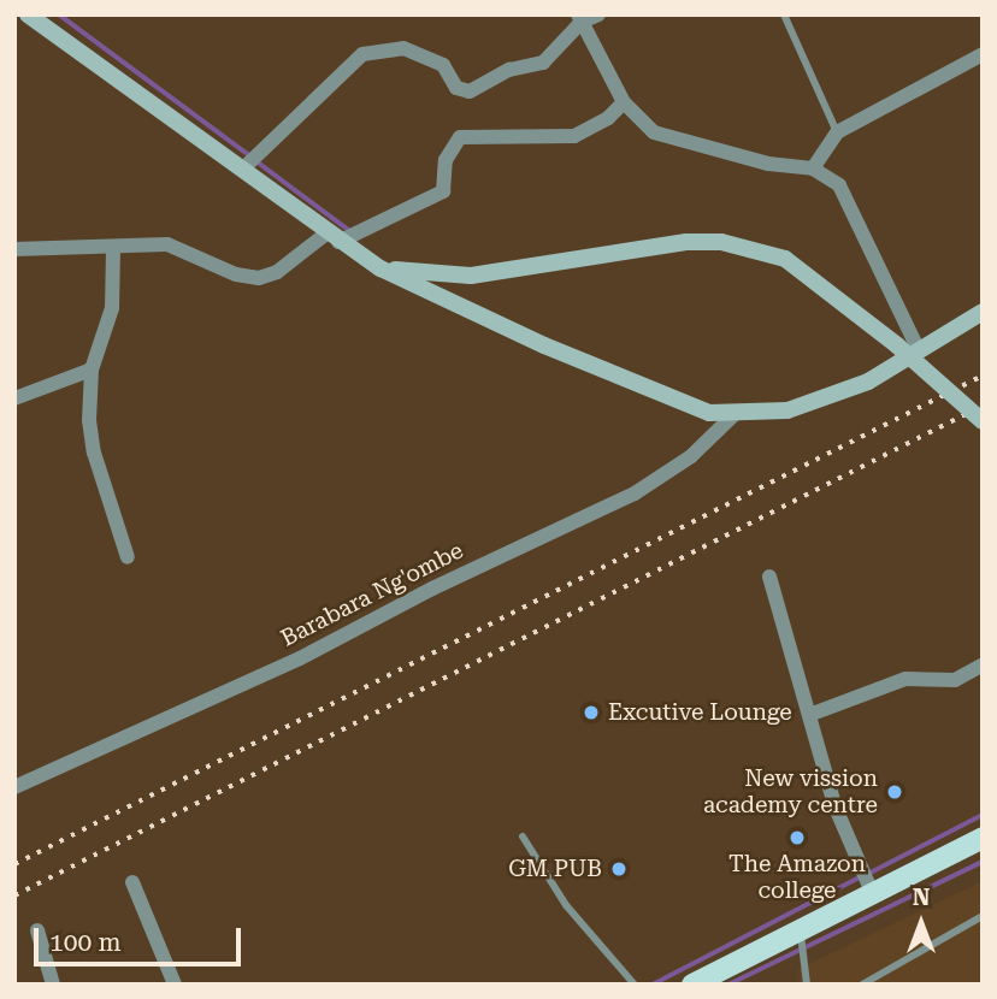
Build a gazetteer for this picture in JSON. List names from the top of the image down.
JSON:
{
  "streets": {
    "street": ["Barabara Ng'ombe"]
  },
  "places": [
    "Excutive Lounge",
    "New vission academy centre",
    "The Amazon college",
    "GM PUB"
  ],
  "scale_bar": "100 m",
  "north": "top"
}
